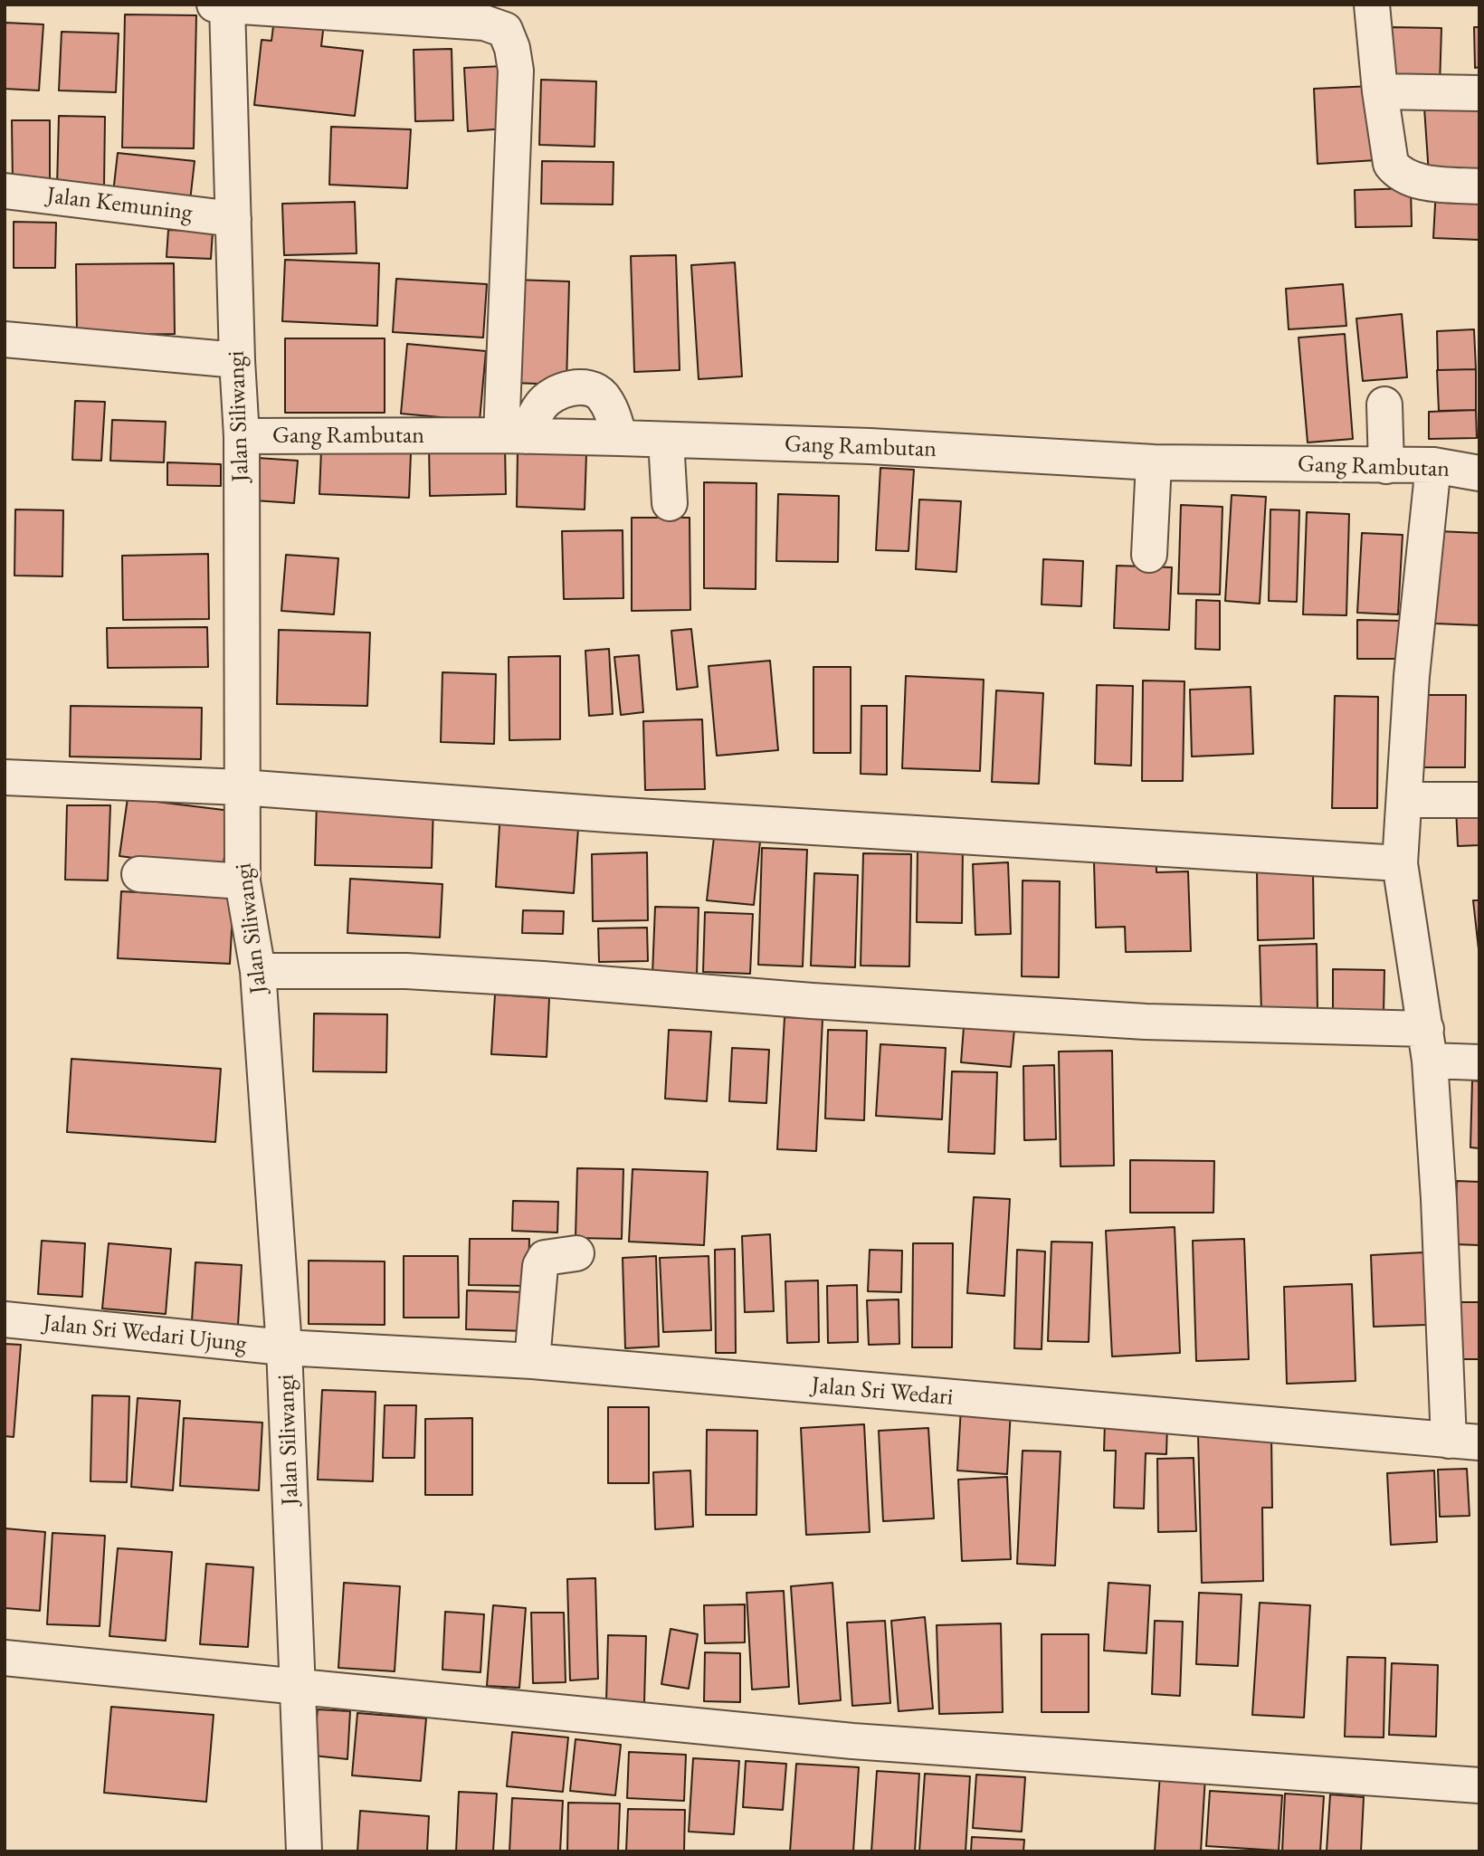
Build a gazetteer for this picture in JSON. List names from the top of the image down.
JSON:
{
  "streets": {
    "street": [
      "Jalan Kemuning",
      "Jalan Siliwangi",
      "Gang Rambutan",
      "Jalan Sri Wedari Ujung",
      "Jalan Sri Wedari"
    ]
  },
  "crossings": [
    ["Jalan Kemuning", "Jalan Siliwangi"],
    ["Jalan Siliwangi", "Gang Rambutan"],
    ["Jalan Siliwangi", "Jalan Sri Wedari Ujung"],
    ["Jalan Siliwangi", "Jalan Sri Wedari"],
    ["Jalan Sri Wedari Ujung", "Jalan Sri Wedari"]
  ]
}
